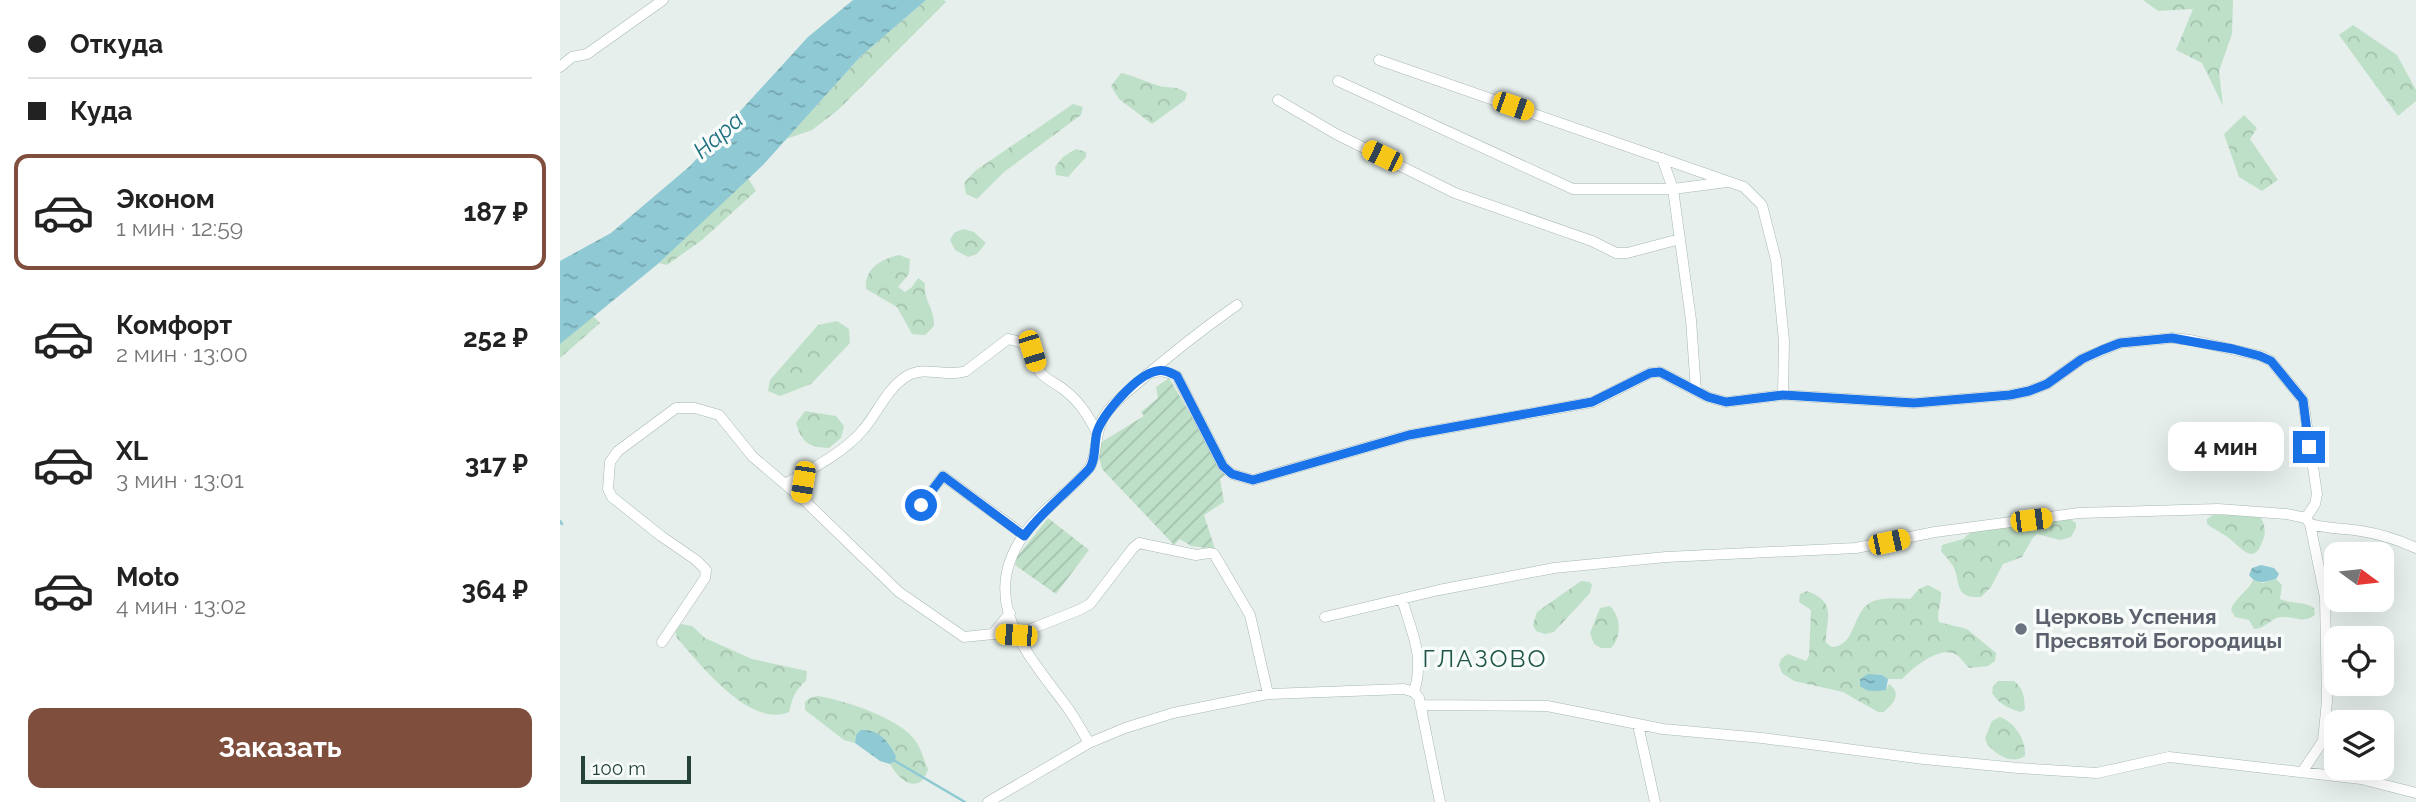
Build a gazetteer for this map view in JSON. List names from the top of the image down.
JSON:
{
  "districts": ["ГЛАЗОВО"],
  "water": ["Нара"],
  "places": ["Церковь Успения Пресвятой Богородицы"],
  "scale_bar": "100 m",
  "north": "right",
  "page": {
    "banner": ["Откуда", "Куда"],
    "list": [
      {
        "name": "Эконом",
        "note": "1 мин · 12:59",
        "value": "187 ₽"
      },
      {
        "name": "Комфорт",
        "note": "2 мин · 13:00",
        "value": "252 ₽"
      },
      {
        "name": "XL",
        "note": "3 мин · 13:01",
        "value": "317 ₽"
      },
      {
        "name": "Moto",
        "note": "4 мин · 13:02",
        "value": "364 ₽"
      }
    ],
    "bubble": "4 мин",
    "buttons": "Заказать",
    "scale": "100 m"
  }
}
